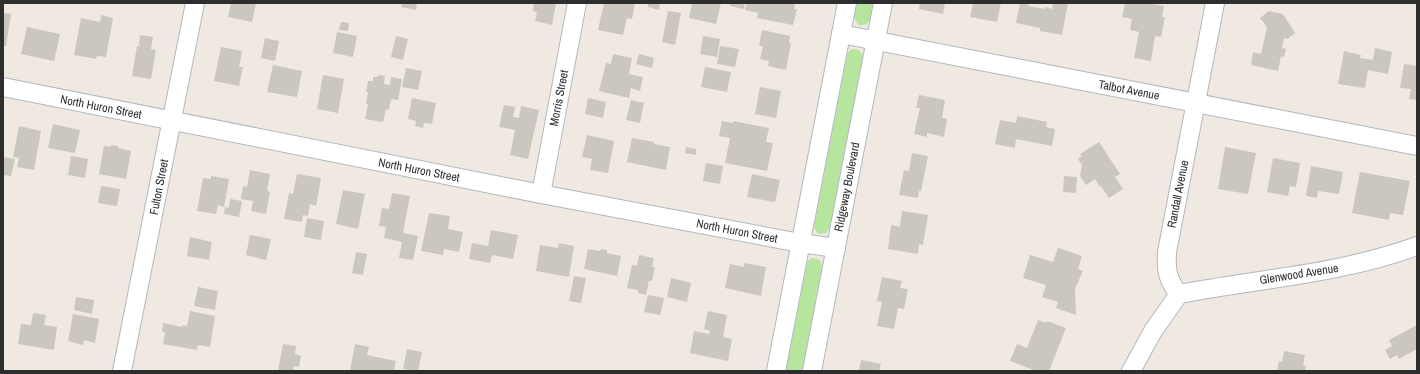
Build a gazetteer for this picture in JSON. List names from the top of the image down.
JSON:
{
  "streets": {
    "street": [
      "Talbot Avenue",
      "Morris Street",
      "North Huron Street",
      "Fulton Street",
      "Ridgeway Boulevard",
      "Randall Avenue",
      "Glenwood Avenue"
    ]
  },
  "crossings": [
    ["Talbot Avenue", "Ridgeway Boulevard"],
    ["Talbot Avenue", "Randall Avenue"],
    ["Morris Street", "North Huron Street"],
    ["North Huron Street", "Fulton Street"],
    ["North Huron Street", "Ridgeway Boulevard"],
    ["Randall Avenue", "Glenwood Avenue"]
  ]
}
